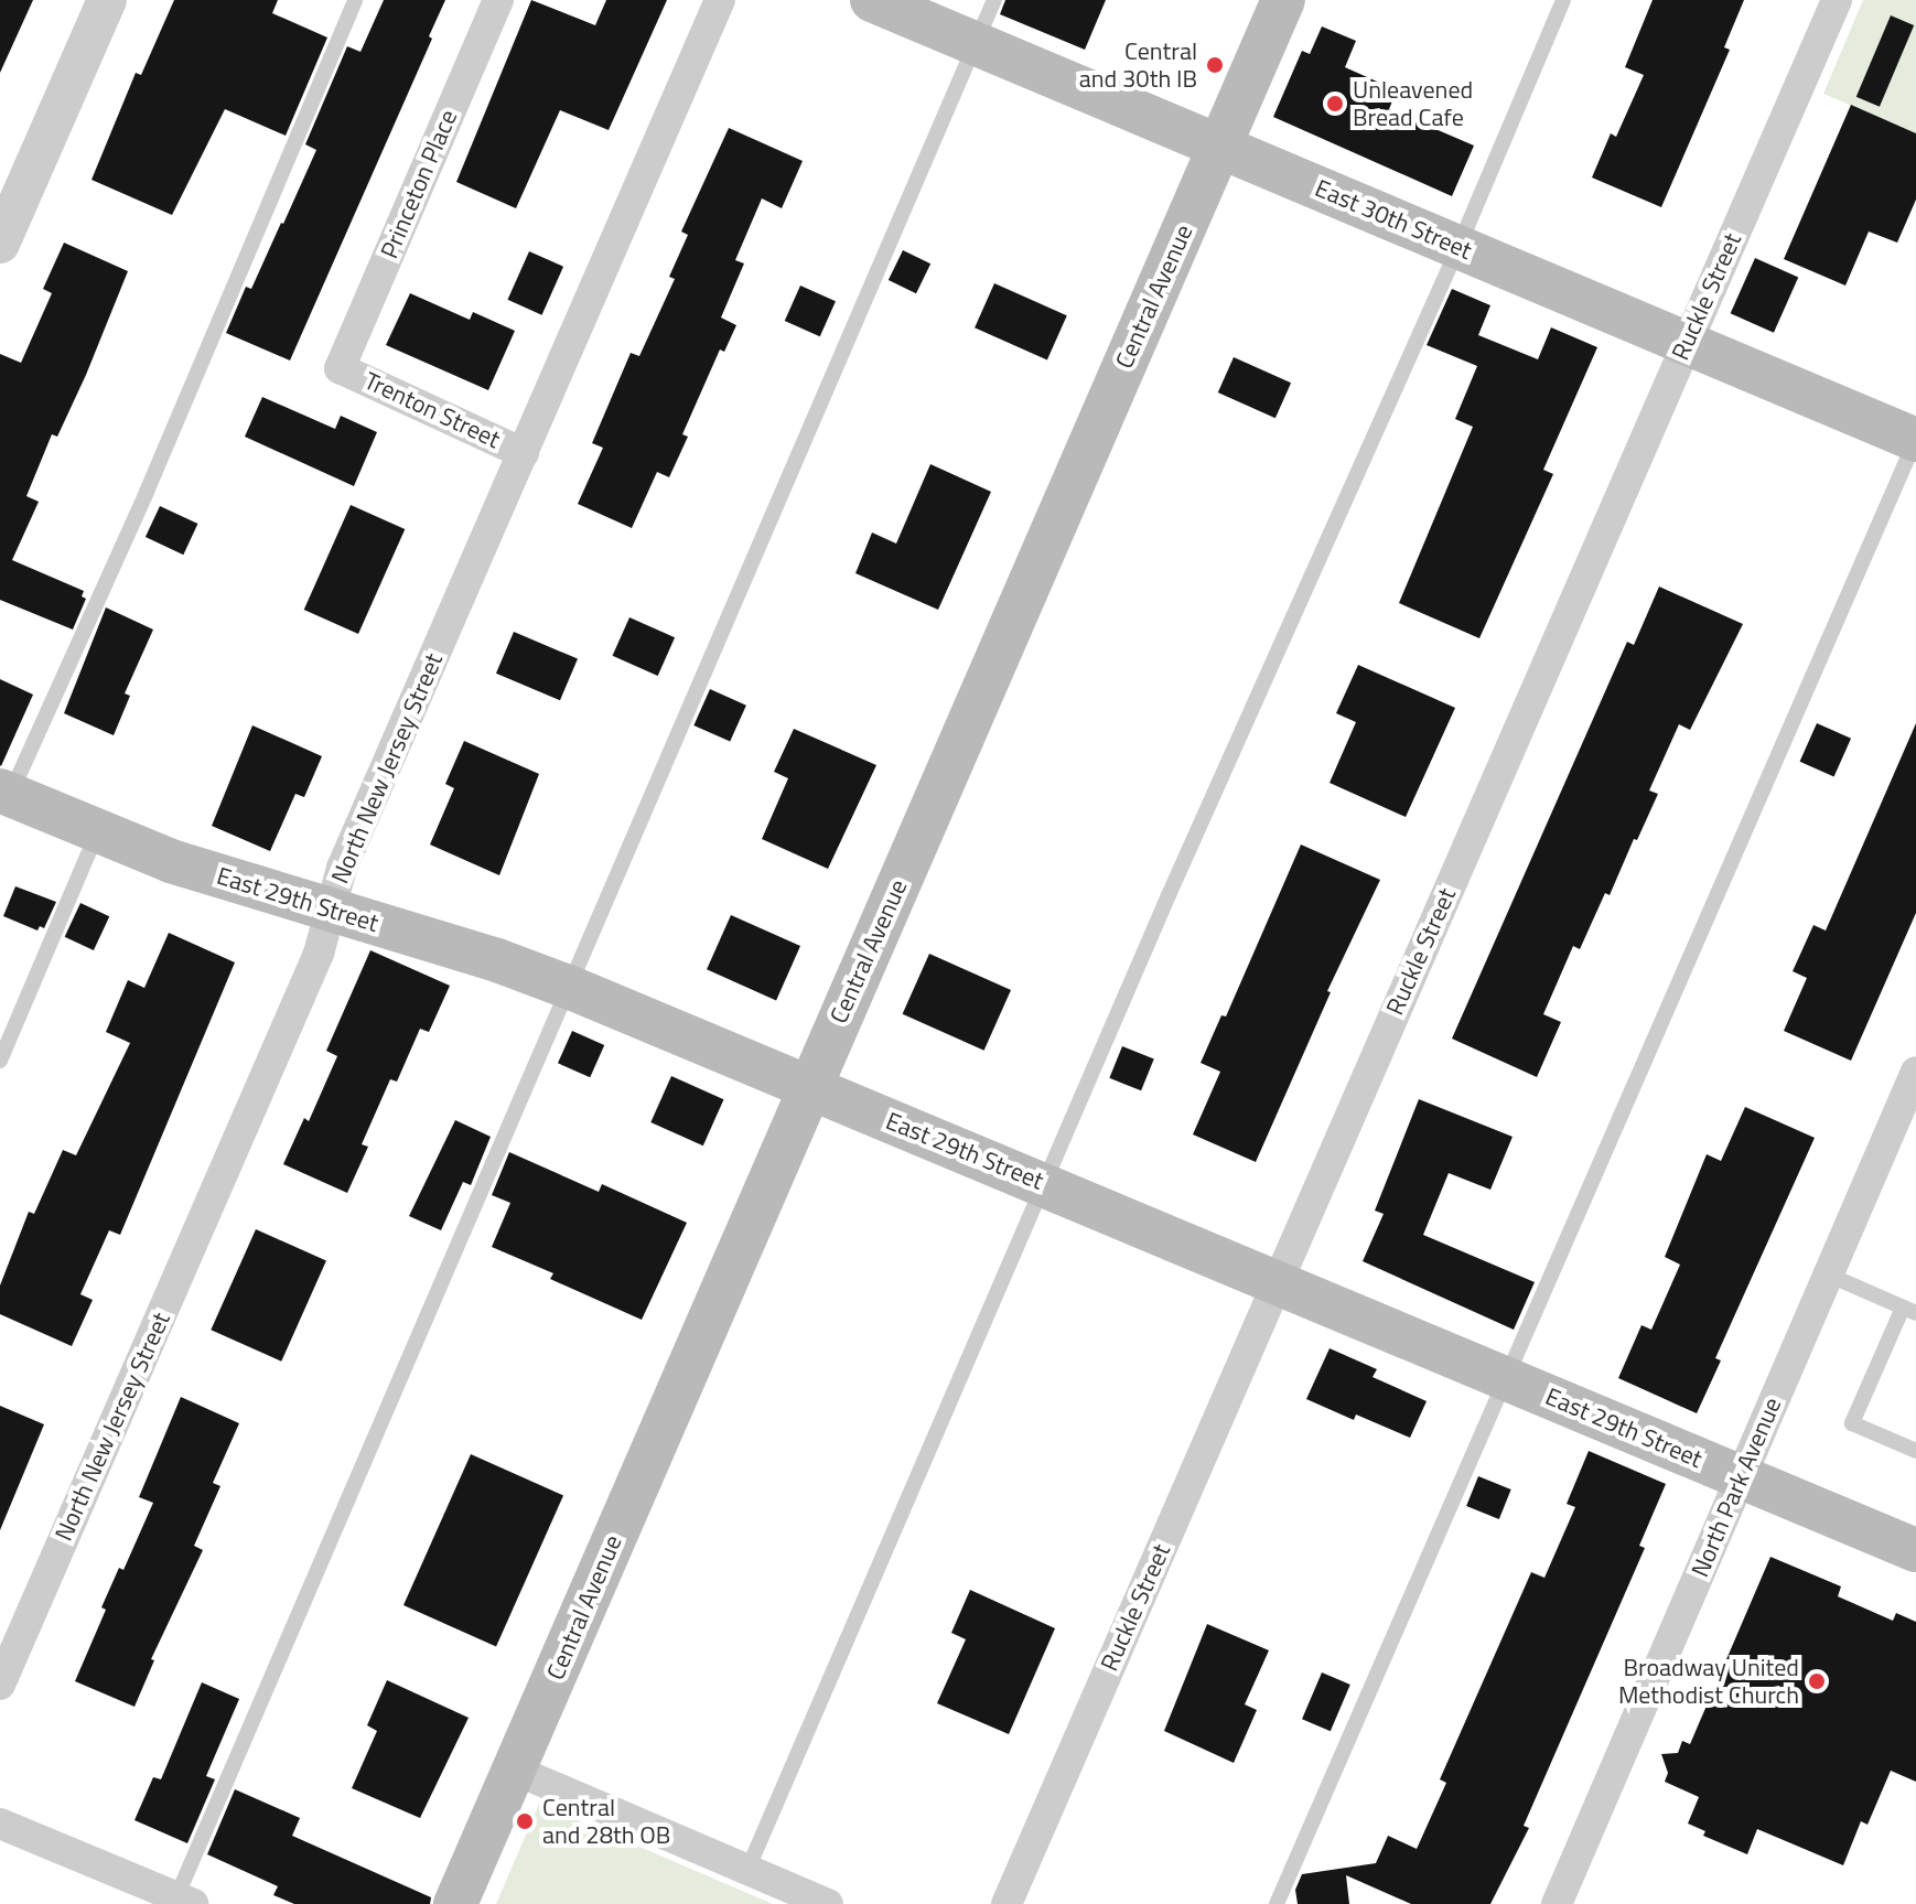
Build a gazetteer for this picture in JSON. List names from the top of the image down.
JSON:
{
  "streets": {
    "main road": ["East 30th Street", "Central Avenue", "East 29th Street"],
    "street": [
      "Princeton Place",
      "Ruckle Street",
      "Trenton Street",
      "North New Jersey Street",
      "North Park Avenue"
    ]
  },
  "crossings": [
    ["Princeton Place", "Trenton Street"],
    ["East 30th Street", "Central Avenue"],
    ["East 30th Street", "Ruckle Street"],
    ["Central Avenue", "East 29th Street"],
    ["Ruckle Street", "East 29th Street"],
    ["Trenton Street", "North New Jersey Street"],
    ["North New Jersey Street", "East 29th Street"],
    ["East 29th Street", "North Park Avenue"]
  ],
  "places": [
    "Central and 30th IB",
    "Unleavened Bread Cafe",
    "Broadway United Methodist Church",
    "Central and 28th OB"
  ]
}
